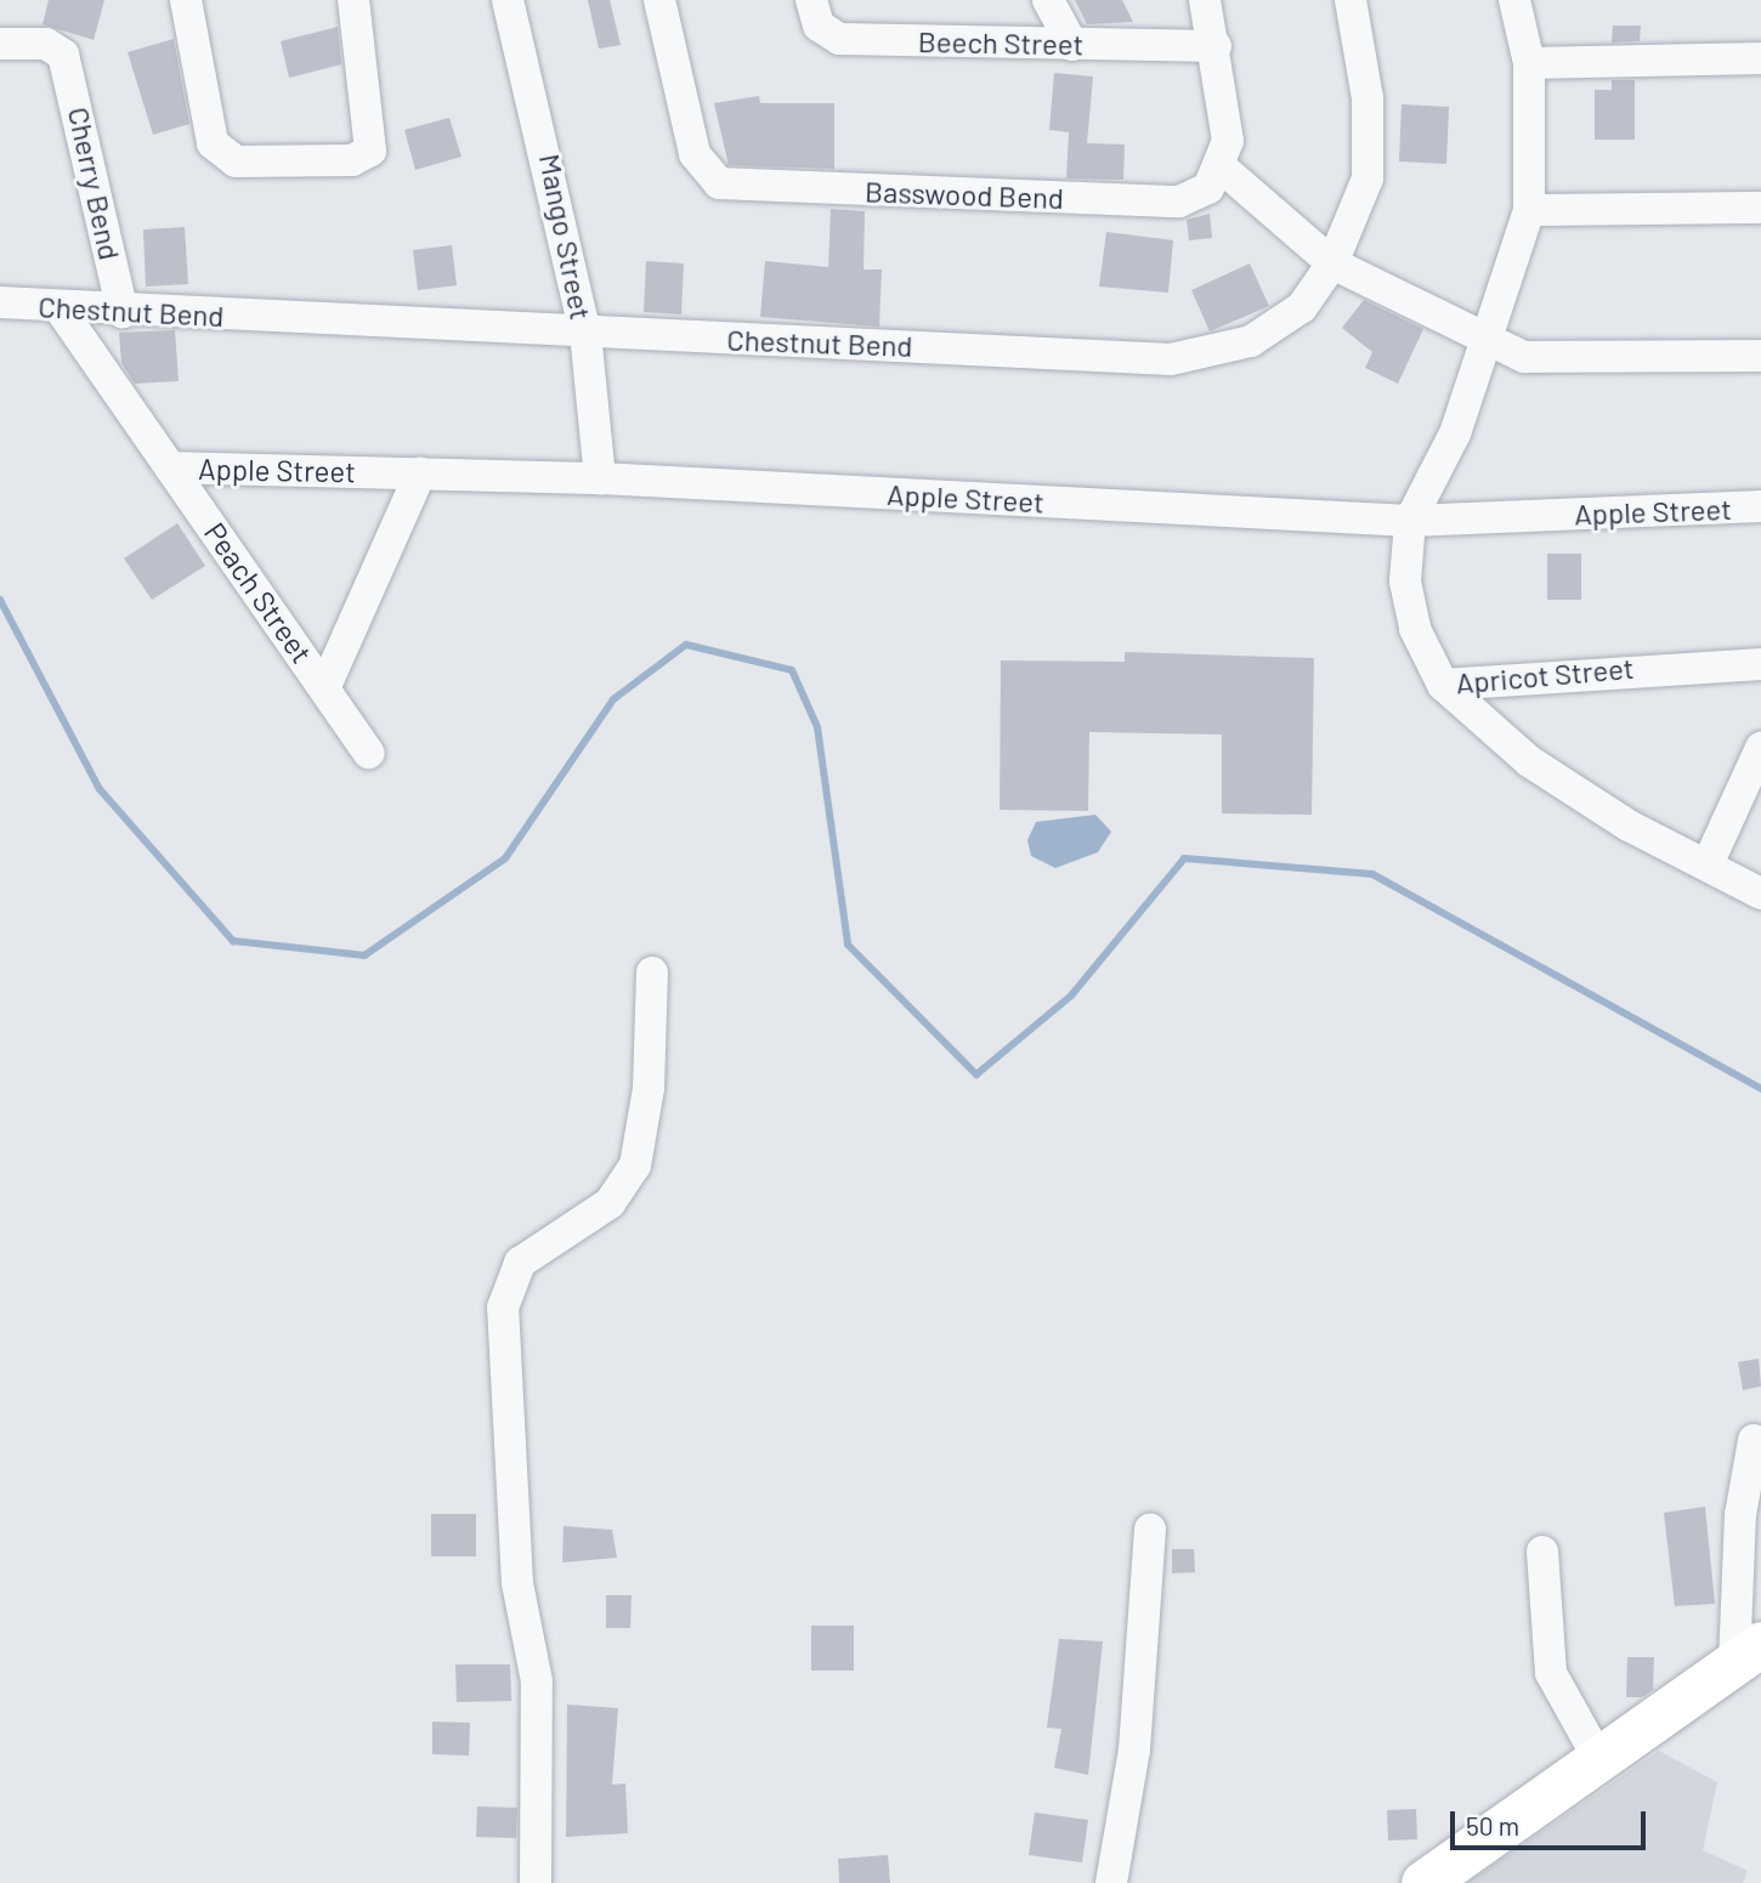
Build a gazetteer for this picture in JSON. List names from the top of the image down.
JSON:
{
  "streets": {
    "street": [
      "Beech Street",
      "Cherry Bend",
      "Basswood Bend",
      "Mango Street",
      "Chestnut Bend",
      "Apple Street",
      "Peach Street",
      "Apricot Street"
    ]
  },
  "crossings": [
    ["Cherry Bend", "Chestnut Bend"],
    ["Mango Street", "Chestnut Bend"],
    ["Mango Street", "Apple Street"],
    ["Chestnut Bend", "Peach Street"],
    ["Apple Street", "Peach Street"],
    ["Apple Street", "Apricot Street"]
  ],
  "scale_bar": "50 m"
}
